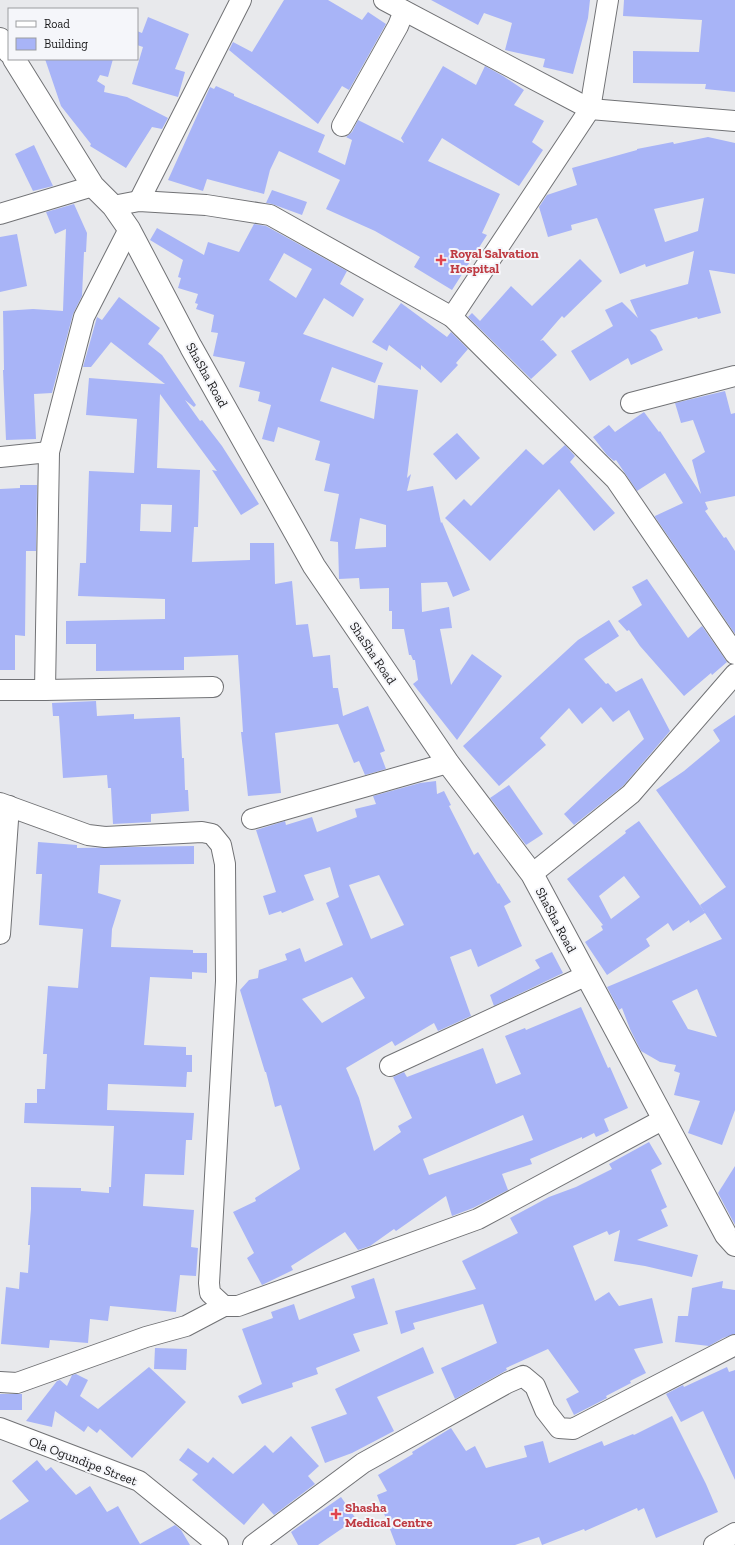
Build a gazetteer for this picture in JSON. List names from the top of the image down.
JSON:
{
  "streets": {
    "street": ["ShaSha Road", "Ola Ogundipe Street"]
  },
  "places": {
    "health": ["Royal Salvation Hospital", "Shasha Medical Centre"]
  },
  "legend": ["Road", "Building"]
}
